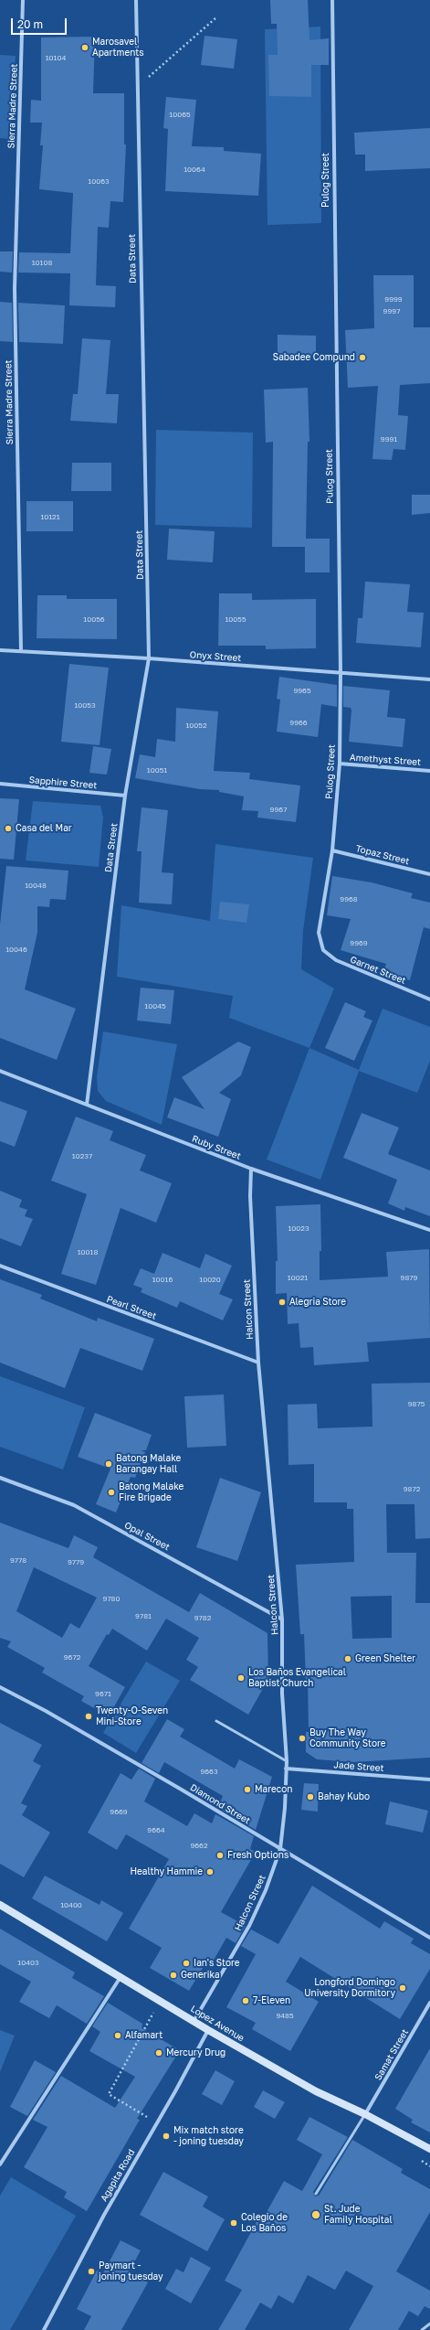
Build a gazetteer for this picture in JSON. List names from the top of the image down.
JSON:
{
  "streets": {
    "main road": ["Lopez Avenue"],
    "street": [
      "Sierra Madre Street",
      "Pulog Street",
      "Data Street",
      "Onyx Street",
      "Amethyst Street",
      "Sapphire Street",
      "Topaz Street",
      "Garnet Street",
      "Ruby Street",
      "Pearl Street",
      "Halcon Street",
      "Opal Street",
      "Jade Street",
      "Diamond Street",
      "Samat Street",
      "Agapita Road"
    ]
  },
  "crossings": [
    ["Sierra Madre Street", "Onyx Street"],
    ["Pulog Street", "Onyx Street"],
    ["Pulog Street", "Amethyst Street"],
    ["Pulog Street", "Topaz Street"],
    ["Pulog Street", "Garnet Street"],
    ["Data Street", "Onyx Street"],
    ["Data Street", "Sapphire Street"],
    ["Data Street", "Ruby Street"],
    ["Ruby Street", "Halcon Street"],
    ["Pearl Street", "Halcon Street"],
    ["Halcon Street", "Opal Street"],
    ["Halcon Street", "Jade Street"],
    ["Halcon Street", "Diamond Street"],
    ["Halcon Street", "Lopez Avenue"],
    ["Lopez Avenue", "Samat Street"],
    ["Lopez Avenue", "Agapita Road"]
  ],
  "places": [
    "Marosavel Apartments",
    "Sabadee Compund",
    "Casa del Mar",
    "Alegria Store",
    "Batong Malake Barangay Hall",
    "Batong Malake Fire Brigade",
    "Green Shelter",
    "Los Baños Evangelical Baptist Church",
    "Twenty-O-Seven Mini-Store",
    "Buy The Way Community Store",
    "Marecon",
    "Bahay Kubo",
    "Fresh Options",
    "Healthy Hammie",
    "Ian's Store",
    "Generika",
    "Longford Domingo University Dormitory",
    "7-Eleven",
    "Alfamart",
    "Mercury Drug",
    "Mix match store - joning tuesday",
    "St. Jude Family Hospital",
    "Colegio de Los Baños",
    "Paymart - joning tuesday"
  ],
  "house_numbers": [
    "10104",
    "10065",
    "10064",
    "10063",
    "10108",
    "9999",
    "9997",
    "9991",
    "10121",
    "10056",
    "10055",
    "9965",
    "10053",
    "9966",
    "10052",
    "10051",
    "9967",
    "10048",
    "9968",
    "9969",
    "10046",
    "10045",
    "10237",
    "10023",
    "10018",
    "10021",
    "9879",
    "10016",
    "10020",
    "9875",
    "9872",
    "9778",
    "9779",
    "9780",
    "9781",
    "9782",
    "9672",
    "9671",
    "9663",
    "9669",
    "9664",
    "9662",
    "10400",
    "10403",
    "9485"
  ],
  "scale_bar": "20 m"
}
